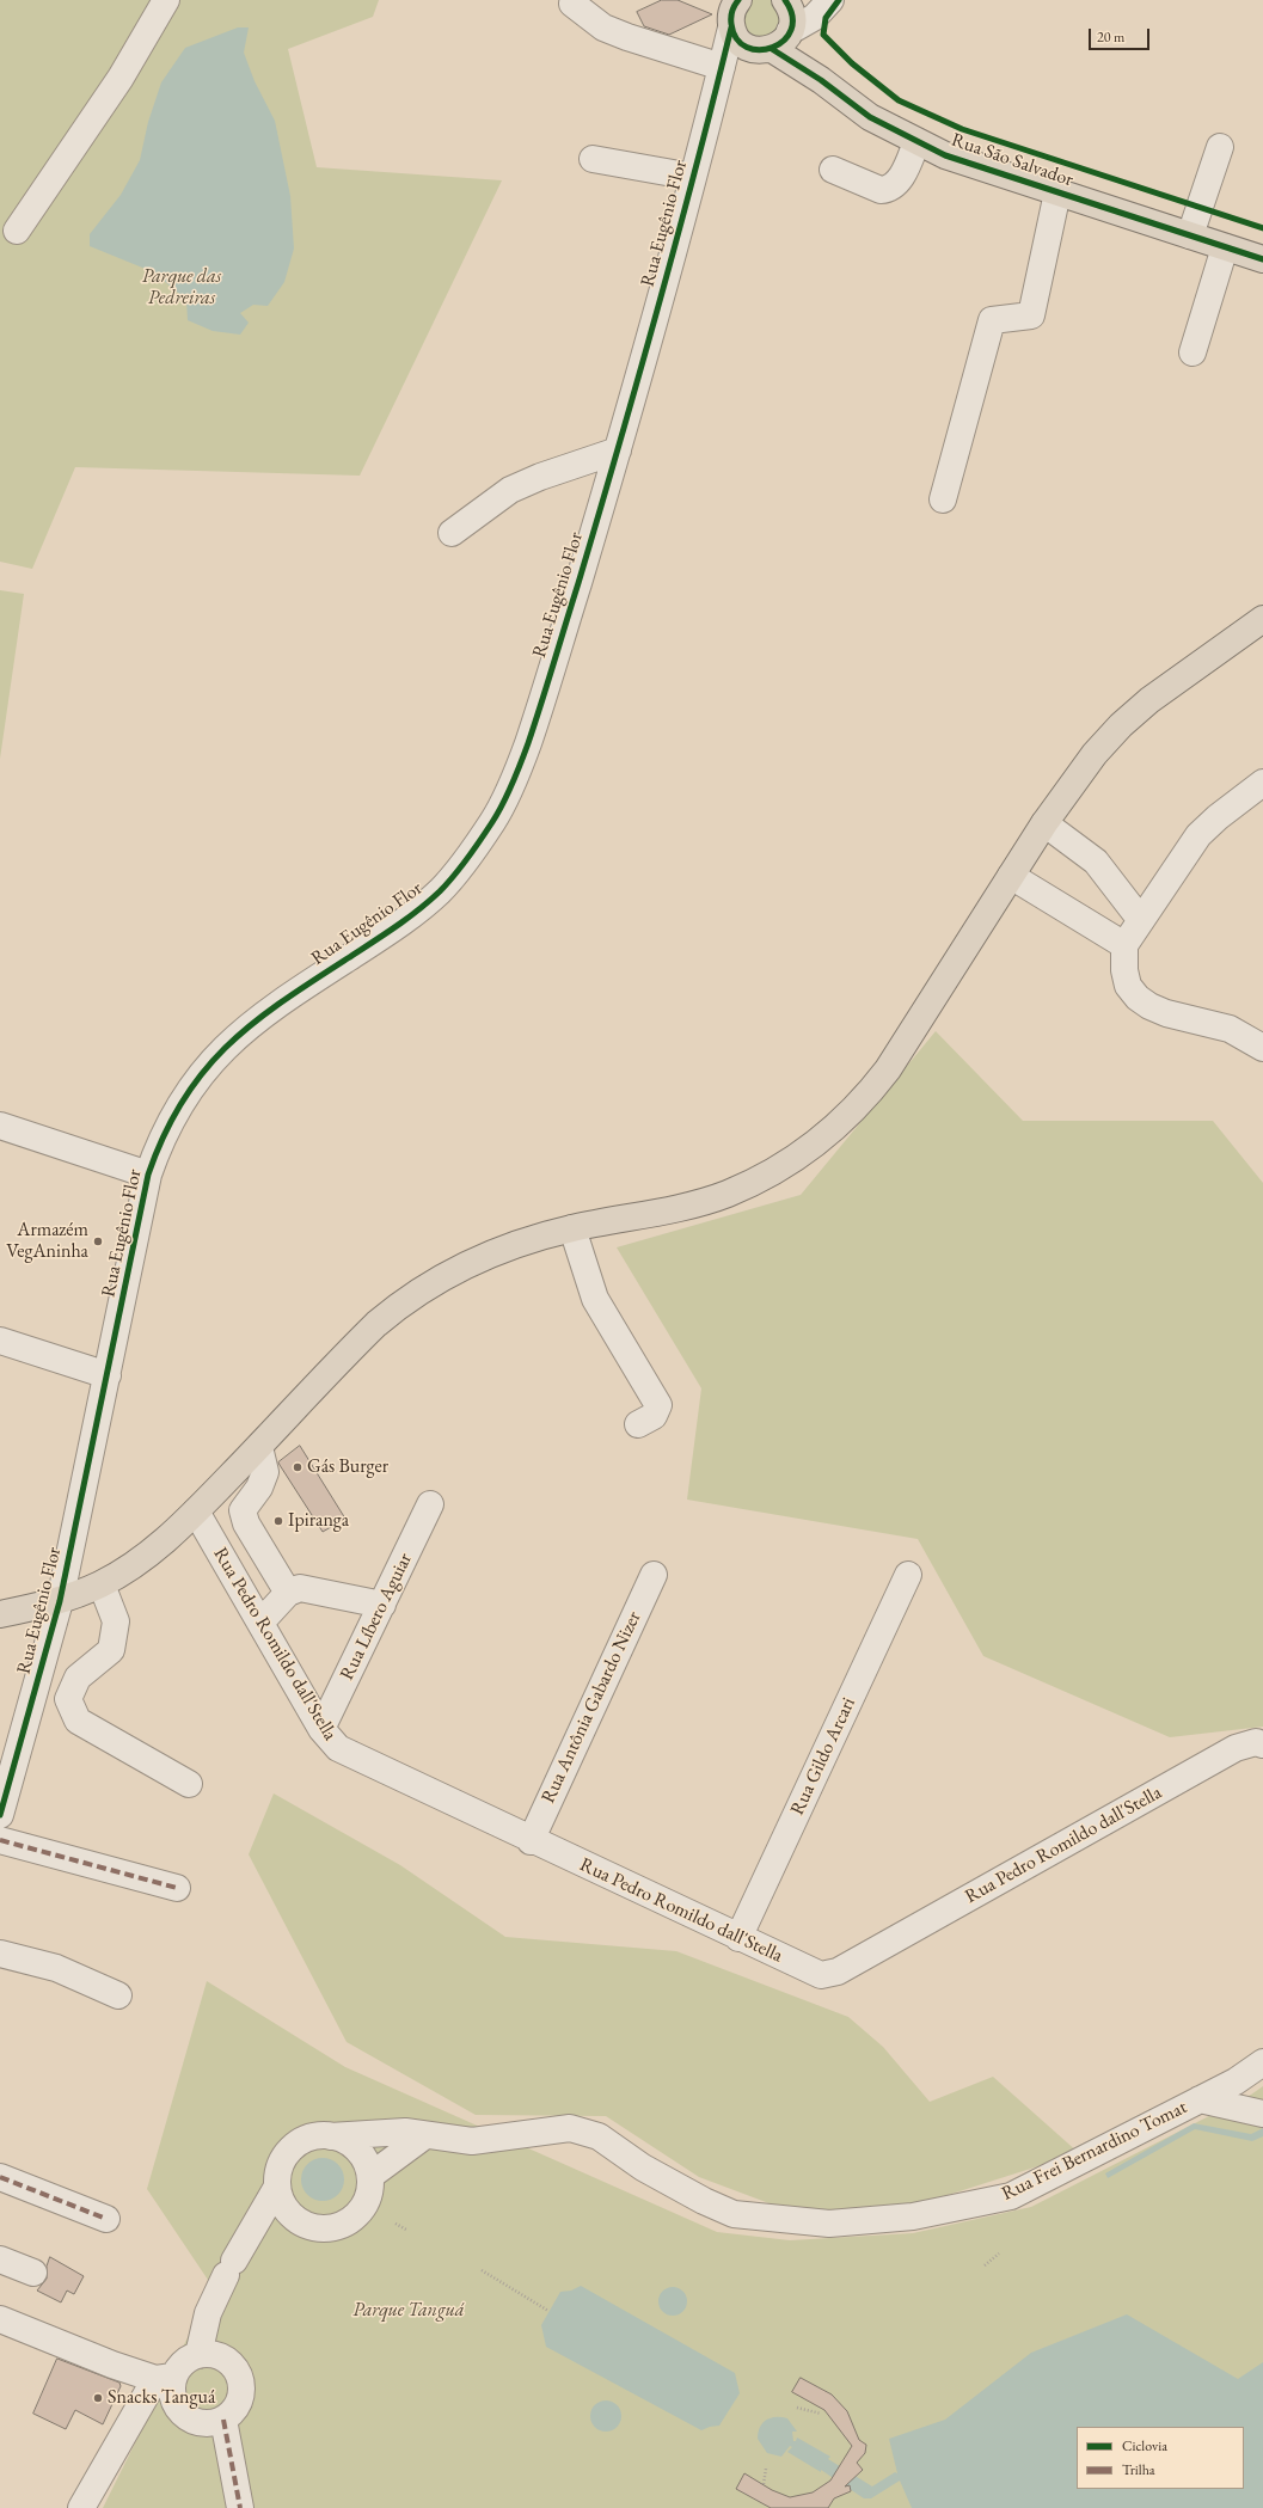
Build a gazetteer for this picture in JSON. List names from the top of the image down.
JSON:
{
  "streets": {
    "main road": ["Rua São Salvador"],
    "street": [
      "Rua Eugênio Flor",
      "Rua Líbero Aguiar",
      "Rua Pedro Romildo dall'Stella",
      "Rua Antônia Gabardo Nizer",
      "Rua Gildo Arcari",
      "Rua Frei Bernardino Tomat"
    ]
  },
  "crossings": [
    ["Rua São Salvador", "Rua Eugênio Flor"],
    ["Rua Líbero Aguiar", "Rua Pedro Romildo dall'Stella"],
    ["Rua Pedro Romildo dall'Stella", "Rua Antônia Gabardo Nizer"],
    ["Rua Pedro Romildo dall'Stella", "Rua Gildo Arcari"]
  ],
  "parks": ["Parque das Pedreiras", "Parque Tanguá"],
  "places": [
    "Armazém VegAninha",
    "Gás Burger",
    "Ipiranga",
    "Snacks Tanguá"
  ],
  "legend": ["Ciclovia", "Trilha"],
  "scale_bar": "20 m"
}
